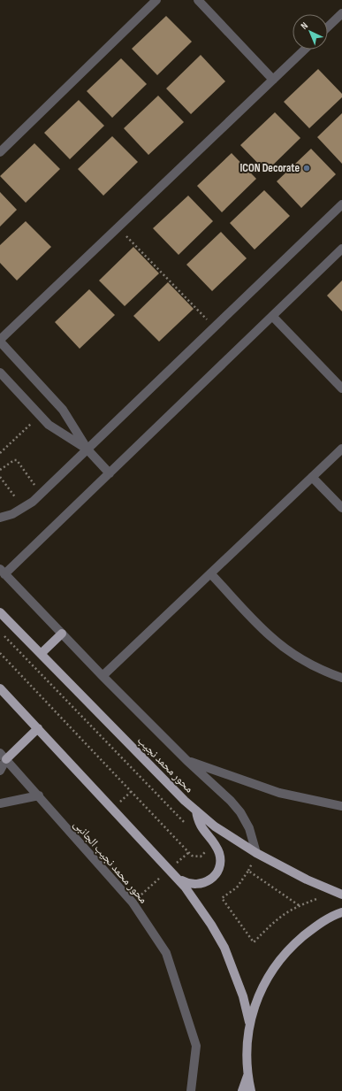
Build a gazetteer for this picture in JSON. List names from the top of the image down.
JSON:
{
  "streets": {
    "main road": ["محور محمد نجيب"],
    "street": ["محور محمد نجيب الجانبى"]
  },
  "places": ["ICON Decorate"],
  "north": "top left"
}
